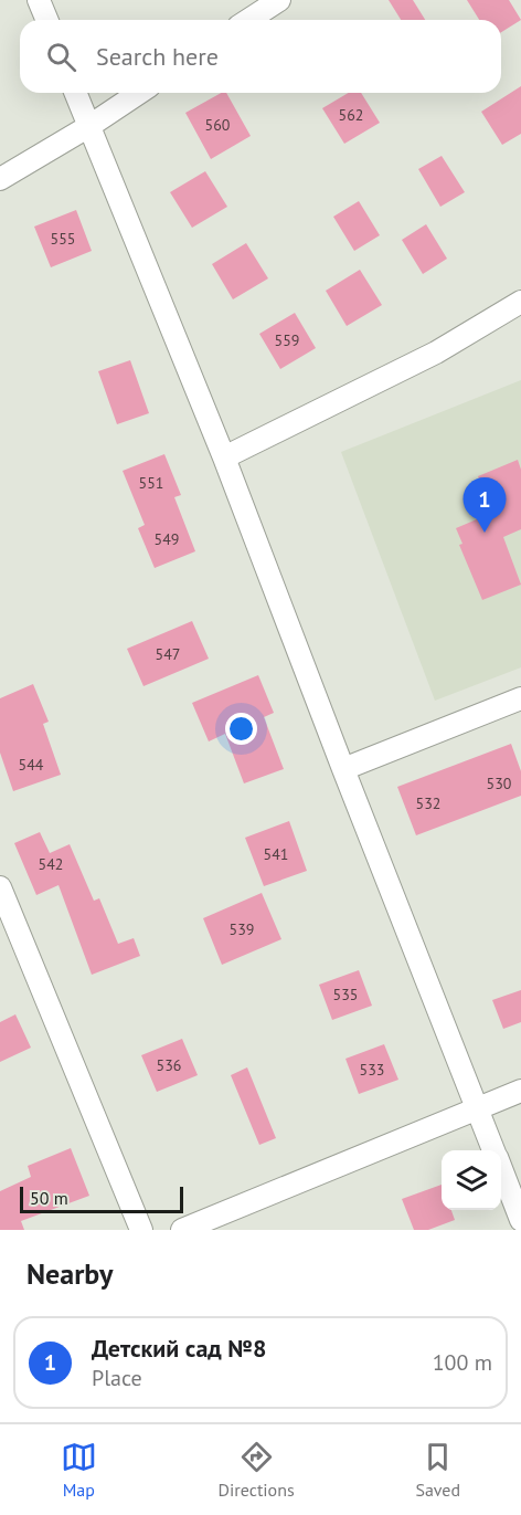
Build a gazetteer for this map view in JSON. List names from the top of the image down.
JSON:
{
  "house_numbers": [
    "562",
    "560",
    "555",
    "559",
    "551",
    "549",
    "547",
    "544",
    "530",
    "532",
    "541",
    "542",
    "539",
    "535",
    "536",
    "533"
  ],
  "scale_bar": "50 m",
  "page": {
    "search": "Search here",
    "pins": "1",
    "scale": "50 m",
    "heading": "Nearby",
    "list": [
      {
        "mark": "1",
        "name": "Детский сад №8",
        "note": "Place",
        "value": "100 m"
      }
    ],
    "nav": ["Map", "Directions", "Saved"]
  }
}
